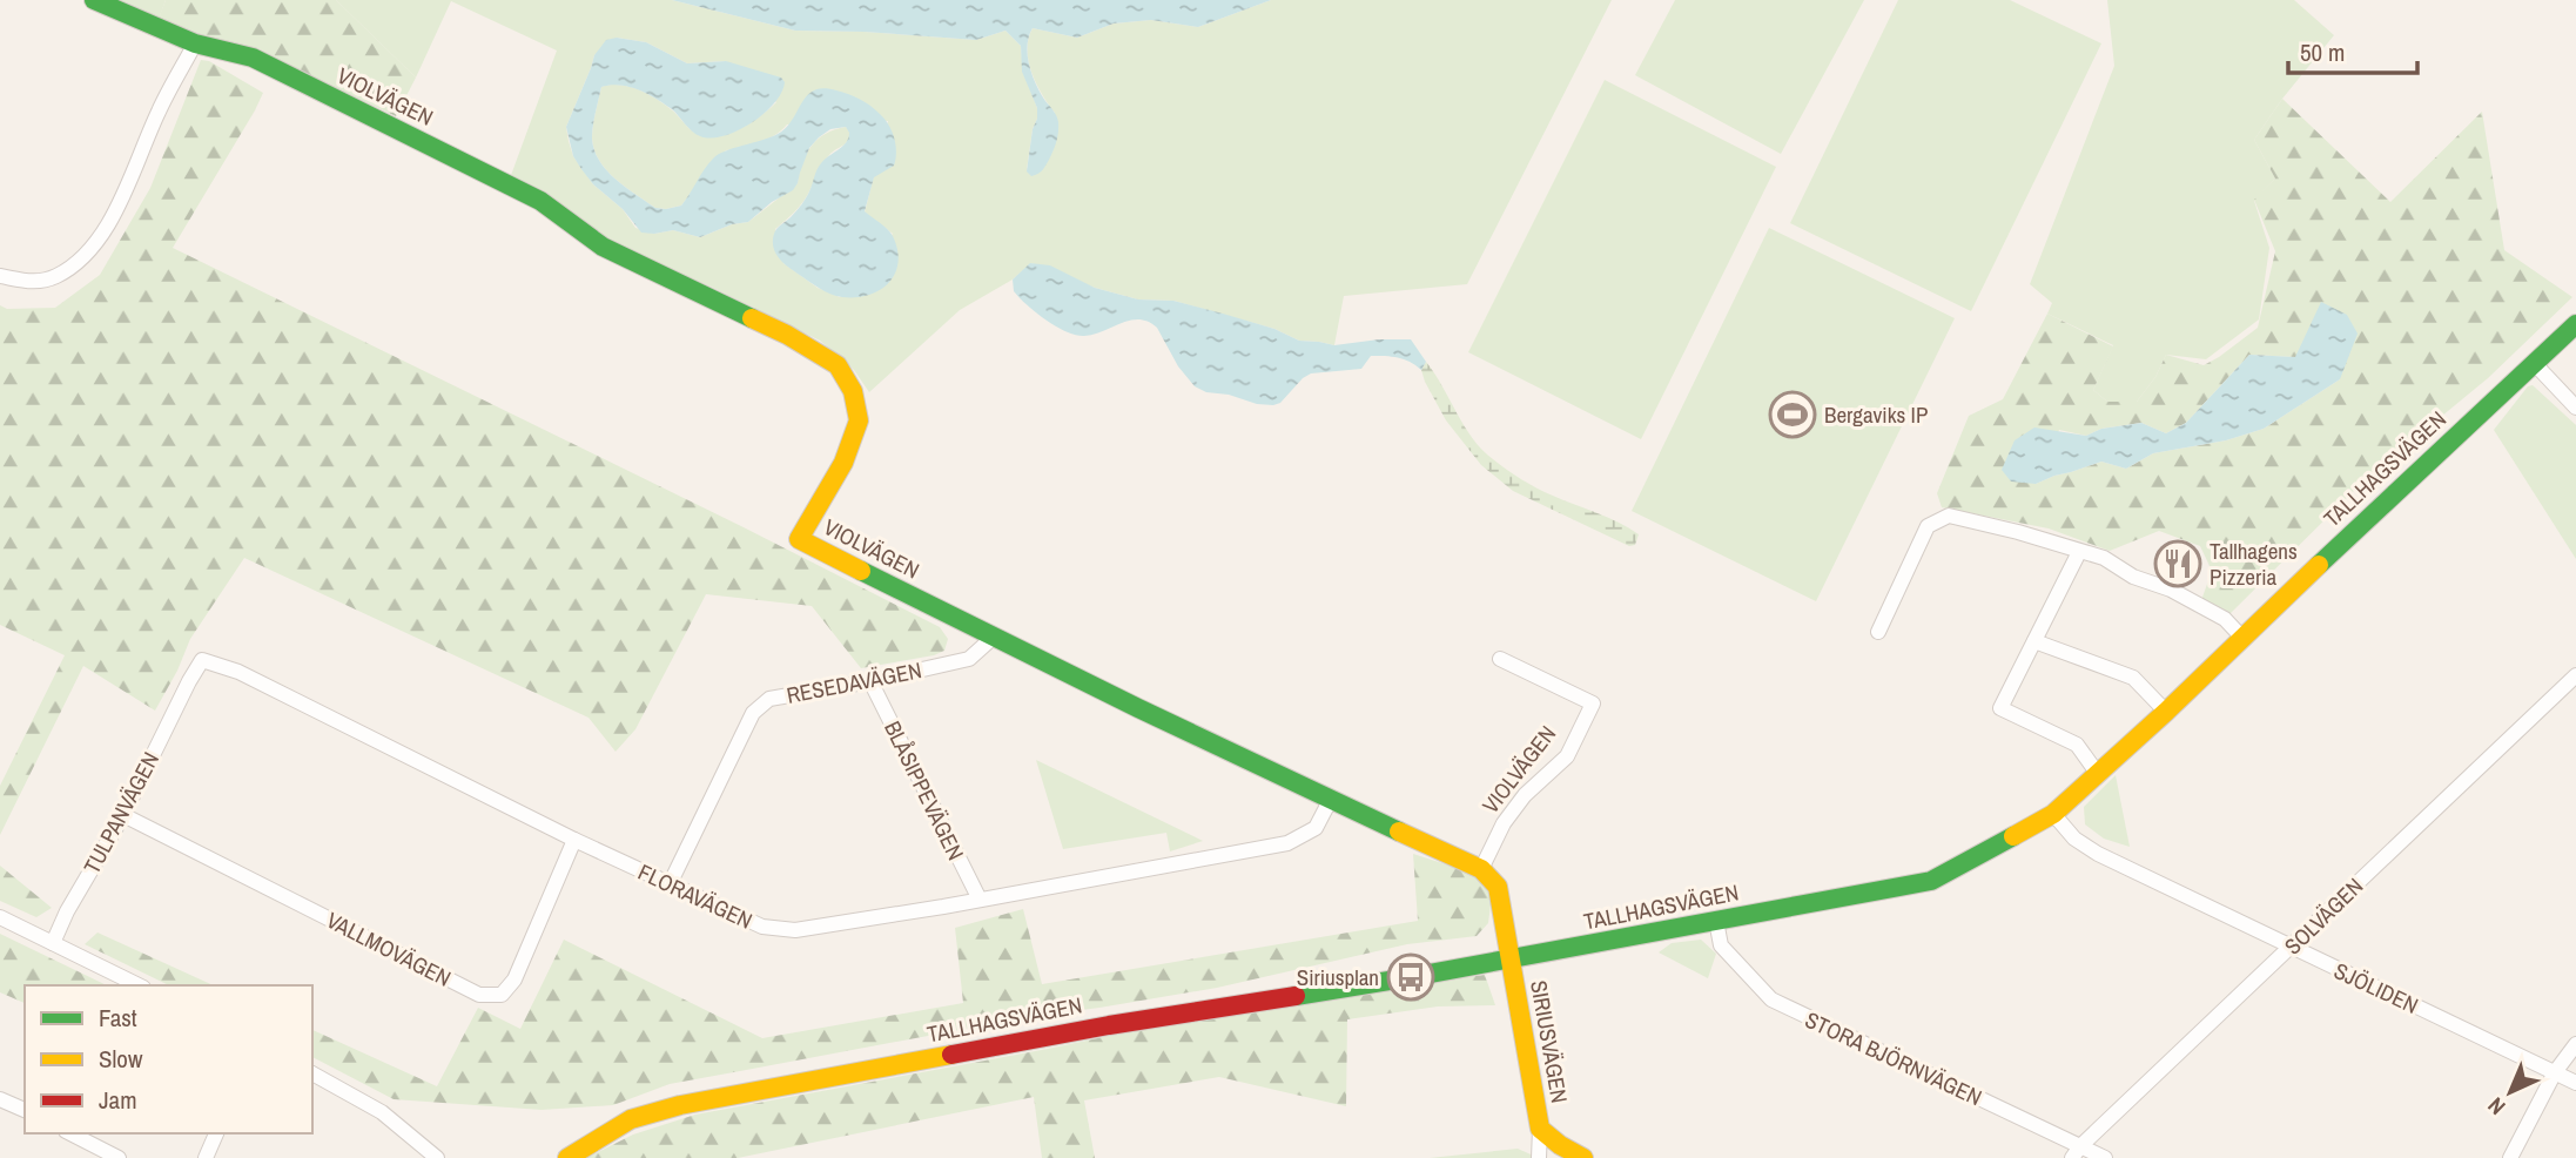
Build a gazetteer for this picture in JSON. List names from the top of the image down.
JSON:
{
  "streets": {
    "main road": ["VIOLVÄGEN", "TALLHAGSVÄGEN", "SIRIUSVÄGEN"],
    "street": [
      "RESEDAVÄGEN",
      "BLÅSIPPEVÄGEN",
      "TULPANVÄGEN",
      "FLORAVÄGEN",
      "SOLVÄGEN",
      "VALLMOVÄGEN",
      "SJÖLIDEN",
      "STORA BJÖRNVÄGEN"
    ]
  },
  "crossings": [
    ["VIOLVÄGEN", "RESEDAVÄGEN"],
    ["VIOLVÄGEN", "FLORAVÄGEN"],
    ["TALLHAGSVÄGEN", "SJÖLIDEN"],
    ["TALLHAGSVÄGEN", "SIRIUSVÄGEN"],
    ["TALLHAGSVÄGEN", "STORA BJÖRNVÄGEN"],
    ["RESEDAVÄGEN", "BLÅSIPPEVÄGEN"],
    ["RESEDAVÄGEN", "FLORAVÄGEN"],
    ["BLÅSIPPEVÄGEN", "FLORAVÄGEN"],
    ["TULPANVÄGEN", "FLORAVÄGEN"],
    ["TULPANVÄGEN", "VALLMOVÄGEN"],
    ["FLORAVÄGEN", "VALLMOVÄGEN"],
    ["SOLVÄGEN", "SJÖLIDEN"],
    ["SOLVÄGEN", "STORA BJÖRNVÄGEN"]
  ],
  "places": {
    "sports": ["Bergaviks IP"],
    "restaurant": ["Tallhagens Pizzeria"],
    "bus stop": ["Siriusplan"]
  },
  "legend": ["Fast", "Slow", "Jam"],
  "scale_bar": "50 m",
  "north": "bottom left"
}
